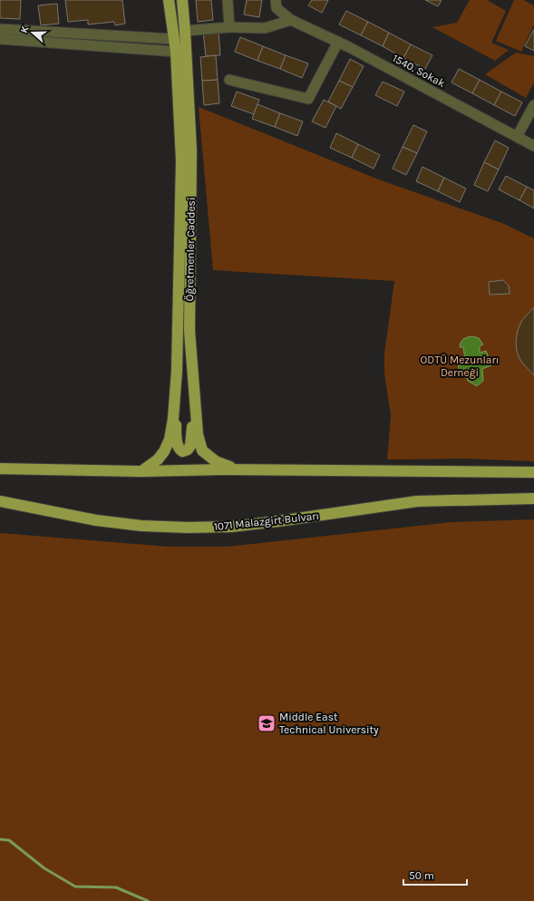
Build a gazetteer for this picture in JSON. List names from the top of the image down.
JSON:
{
  "streets": {
    "main road": ["Öğretmenler Caddesi", "1071 Malazgirt Bulvarı"],
    "street": ["1540. Sokak"]
  },
  "parks": ["ODTÜ Mezunları Derneği"],
  "places": {
    "school or university": ["Middle East Technical University"]
  },
  "scale_bar": "50 m",
  "north": "left"
}
